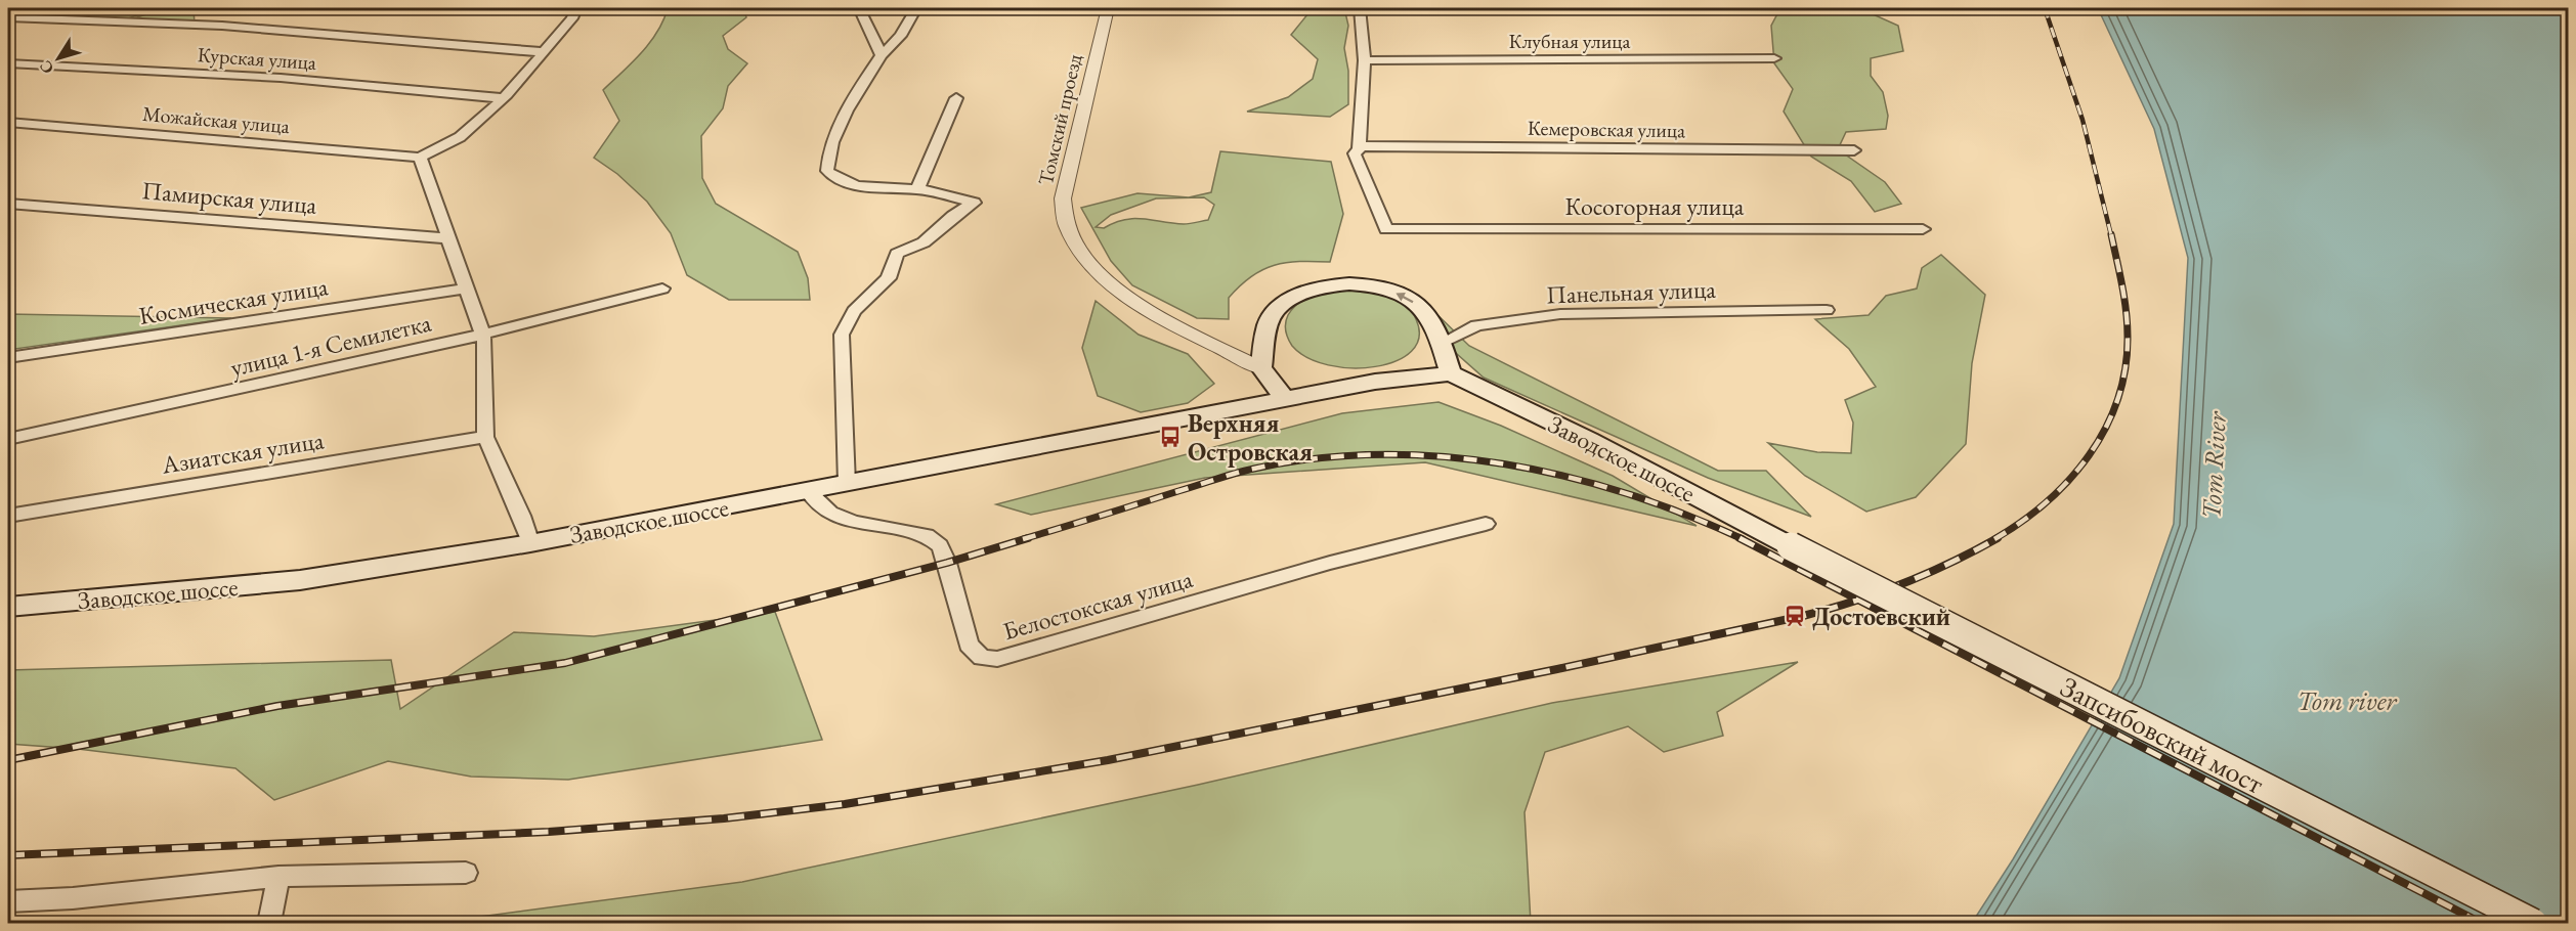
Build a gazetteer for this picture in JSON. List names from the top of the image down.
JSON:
{
  "streets": {
    "main road": ["Заводское шоссе", "Запсибовский мост"],
    "street": [
      "Клубная улица",
      "Курская улица",
      "Можайская улица",
      "Томский проезд",
      "Кемеровская улица",
      "Памирская улица",
      "Косогорная улица",
      "Панельная улица",
      "Космическая улица",
      "улица 1-я Семилетка",
      "Азиатская улица",
      "Белостокская улица"
    ]
  },
  "crossings": [
    ["Кемеровская улица", "Косогорная улица"],
    ["Заводское шоссе", "Белостокская улица"],
    ["Заводское шоссе", "Запсибовский мост"]
  ],
  "water": ["Tom River", "Tom river"],
  "places": {
    "bus stop": ["Верхняя Островская"],
    "station": ["Достоевский"]
  },
  "north": "bottom left"
}
